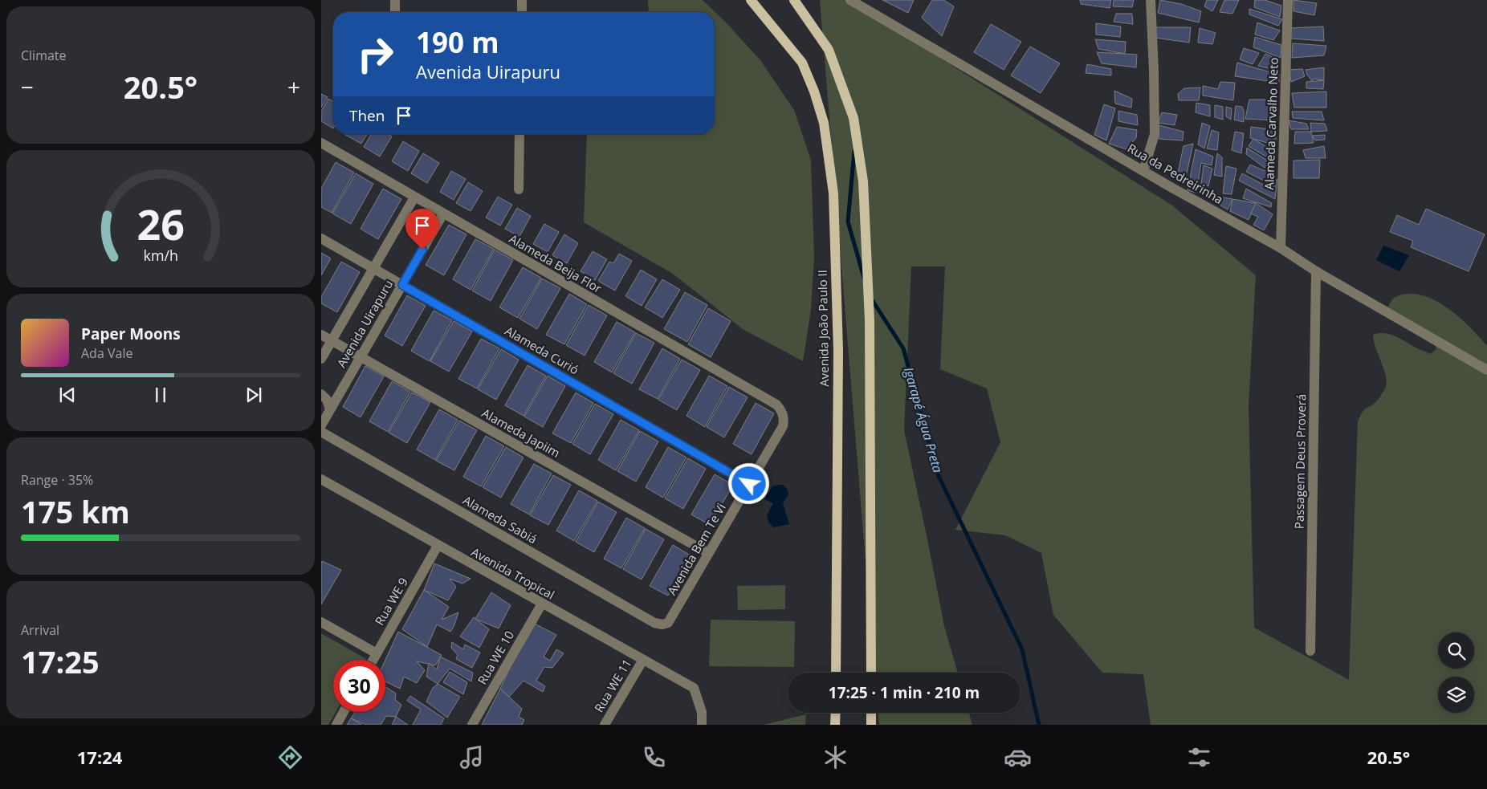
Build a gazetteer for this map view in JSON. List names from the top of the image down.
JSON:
{
  "streets": {
    "main road": ["Avenida João Paulo II"],
    "street": [
      "Alameda Carvalho Neto",
      "Rua da Pedreirinha",
      "Alameda Beija Flor",
      "Avenida Uirapuru",
      "Alameda Curió",
      "Alameda Japiim",
      "Passagem Deus Proverá",
      "Alameda Sabiá",
      "Avenida Bem Te Vi",
      "Avenida Tropical",
      "Rua WE 9",
      "Rua WE 10",
      "Rua WE 11"
    ]
  },
  "crossings": [
    ["Alameda Carvalho Neto", "Rua da Pedreirinha"],
    ["Rua da Pedreirinha", "Passagem Deus Proverá"],
    ["Alameda Beija Flor", "Avenida Uirapuru"],
    ["Alameda Beija Flor", "Avenida Bem Te Vi"],
    ["Avenida Uirapuru", "Alameda Curió"],
    ["Avenida Uirapuru", "Alameda Japiim"],
    ["Alameda Curió", "Avenida Bem Te Vi"],
    ["Alameda Japiim", "Avenida Bem Te Vi"],
    ["Alameda Sabiá", "Avenida Bem Te Vi"],
    ["Avenida Tropical", "Rua WE 9"],
    ["Avenida Tropical", "Rua WE 10"],
    ["Avenida Tropical", "Rua WE 11"]
  ],
  "water": ["Igarapé Água Preta"],
  "page": {
    "tile": [
      "Climate",
      ["Range · 35%", "175 km"],
      ["Arrival", "17:25"]
    ],
    "turn": ["190 m", "Avenida Uirapuru"],
    "heat": ["−", "20.5°", "+"],
    "then": "Then",
    "song": ["Paper Moons", "Ada Vale"],
    "limit": "30",
    "trip": "17:25 · 1 min · 210 m",
    "tabs": ["17:24", "20.5°"],
    "gauge": ["26", "km/h"]
  }
}
